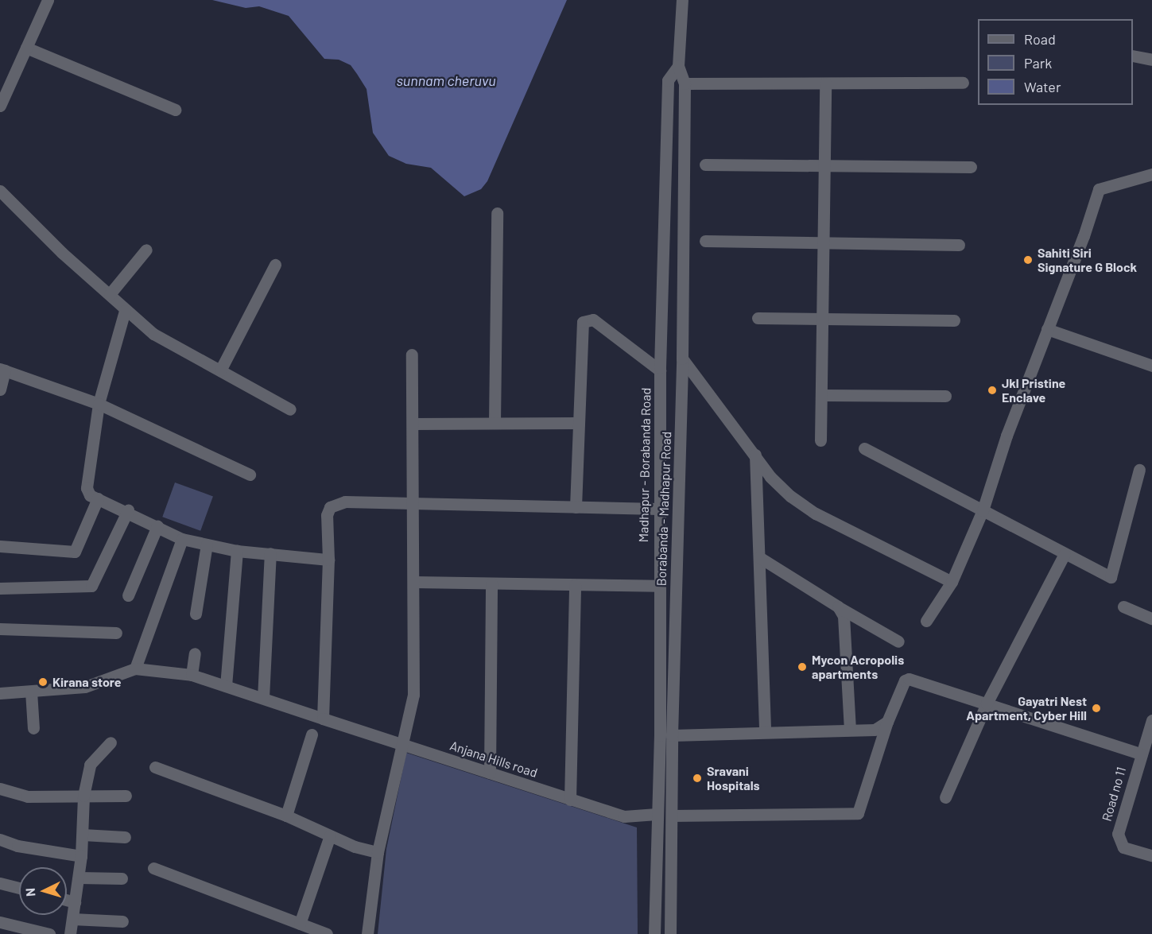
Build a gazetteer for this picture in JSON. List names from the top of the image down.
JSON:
{
  "streets": {
    "street": [
      "Madhapur - Borabanda Road",
      "Borabanda - Madhapur Road",
      "Anjana Hills road",
      "Road no 11"
    ]
  },
  "crossings": [
    ["Madhapur - Borabanda Road", "Anjana Hills road"]
  ],
  "water": ["sunnam cheruvu"],
  "places": [
    "Sahiti Siri Signature G Block",
    "Jkl Pristine Enclave",
    "Mycon Acropolis apartments",
    "Kirana store",
    "Gayatri Nest Apartment, Cyber Hill",
    "Sravani Hospitals"
  ],
  "legend": ["Road", "Park", "Water"],
  "north": "left"
}
